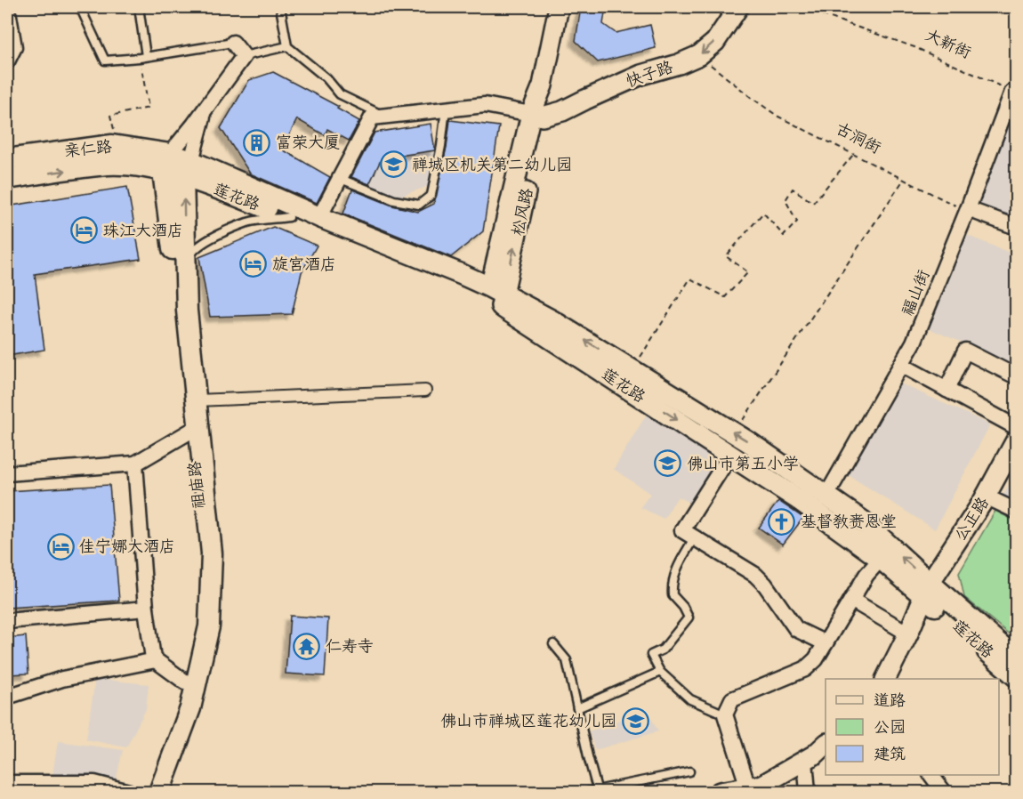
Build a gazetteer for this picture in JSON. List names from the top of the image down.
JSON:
{
  "streets": {
    "main road": ["亲仁路", "莲花路", "祖庙路"],
    "street": [
      "快子路",
      "松风路",
      "福山街",
      "公正路"
    ],
    "path": ["大新街", "古洞街"]
  },
  "crossings": [
    ["大新街", "福山街"],
    ["快子路", "古洞街"],
    ["快子路", "松风路"],
    ["古洞街", "福山街"],
    ["亲仁路", "祖庙路"],
    ["莲花路", "松风路"],
    ["莲花路", "福山街"],
    ["莲花路", "祖庙路"],
    ["莲花路", "公正路"]
  ],
  "places": {
    "building": ["富荣大厦"],
    "school or university": ["禅城区机关第二幼儿园", "佛山市第五小学", "佛山市禅城区莲花幼儿园"],
    "hotel": ["珠江大酒店", "旋宫酒店", "佳宁娜大酒店"],
    "church": ["基督教赉恩堂"],
    "temple": ["仁寿寺"]
  },
  "legend": ["道路", "公园", "建筑"]
}
